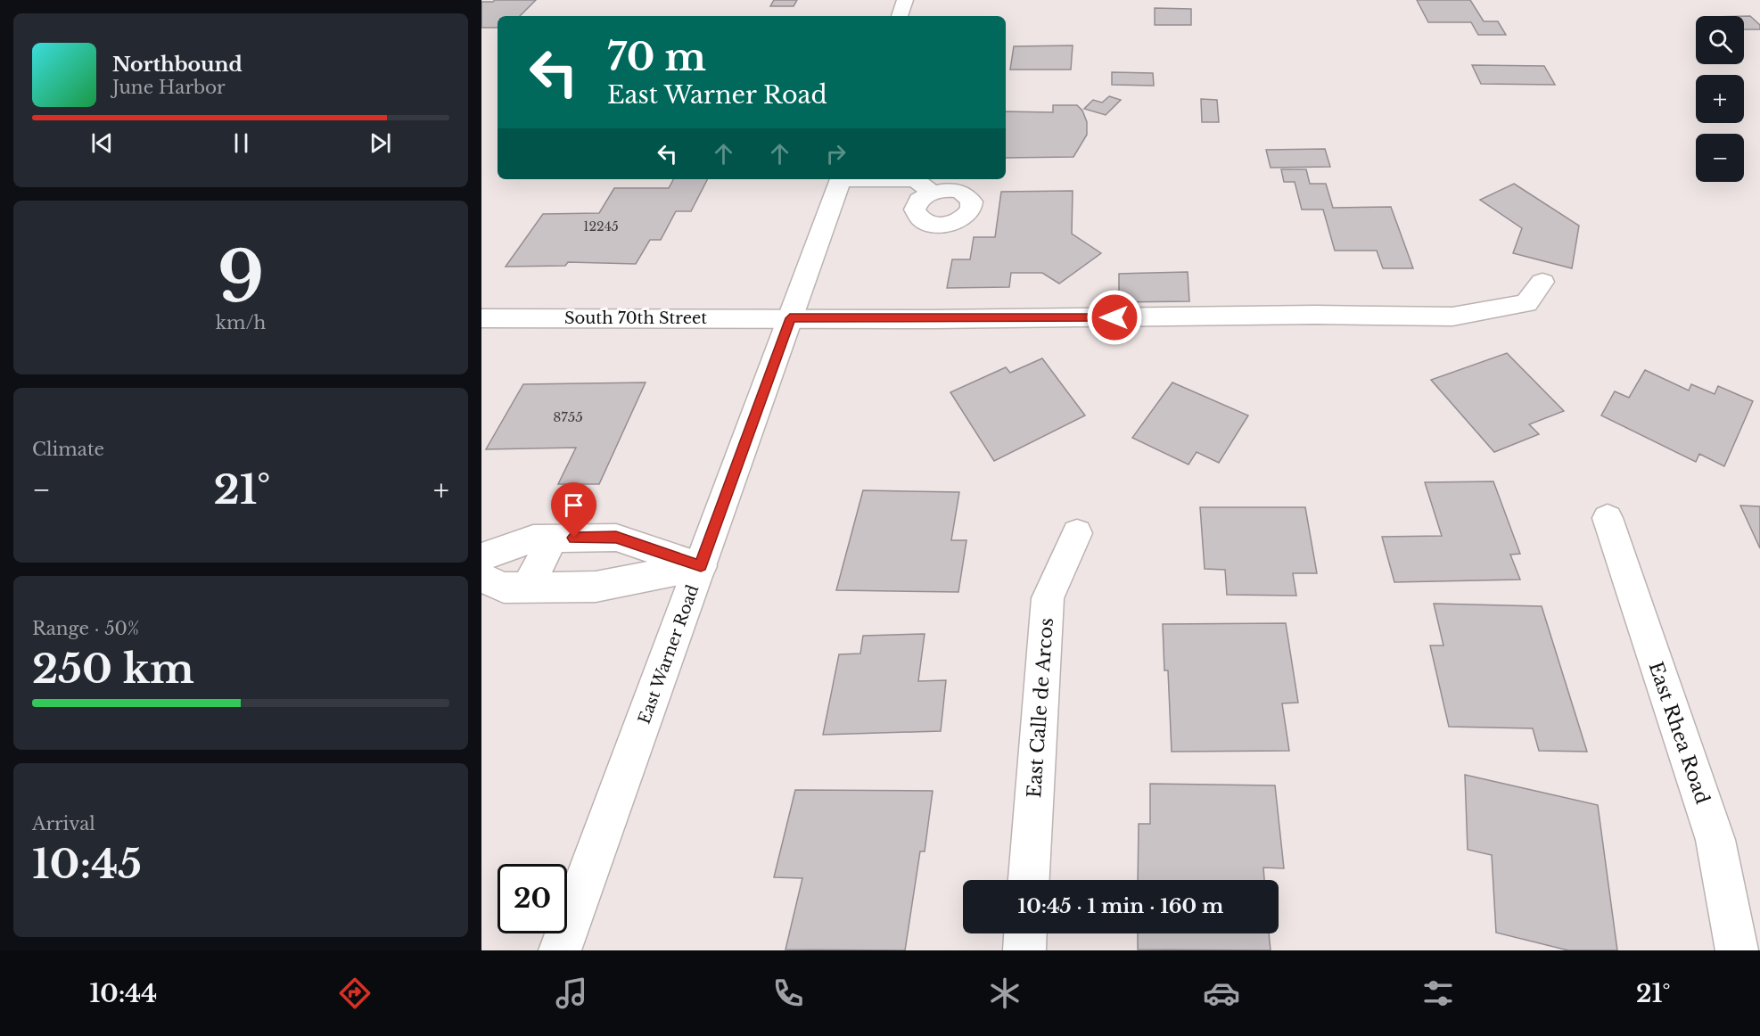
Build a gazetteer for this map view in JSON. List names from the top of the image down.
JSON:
{
  "streets": {
    "street": [
      "South 70th Street",
      "East Warner Road",
      "East Calle de Arcos",
      "East Rhea Road"
    ]
  },
  "crossings": [
    ["South 70th Street", "East Warner Road"]
  ],
  "house_numbers": ["12245", "8755"],
  "page": {
    "map_buttons": ["+", "−"],
    "turn": ["70 m", "East Warner Road"],
    "song": ["Northbound", "June Harbor"],
    "tile": [
      ["9", "km/h"],
      "Climate",
      ["Range · 50%", "250 km"],
      ["Arrival", "10:45"]
    ],
    "heat": ["−", "21°", "+"],
    "limit": "20",
    "trip": "10:45 · 1 min · 160 m",
    "tabs": ["10:44", "21°"]
  }
}
